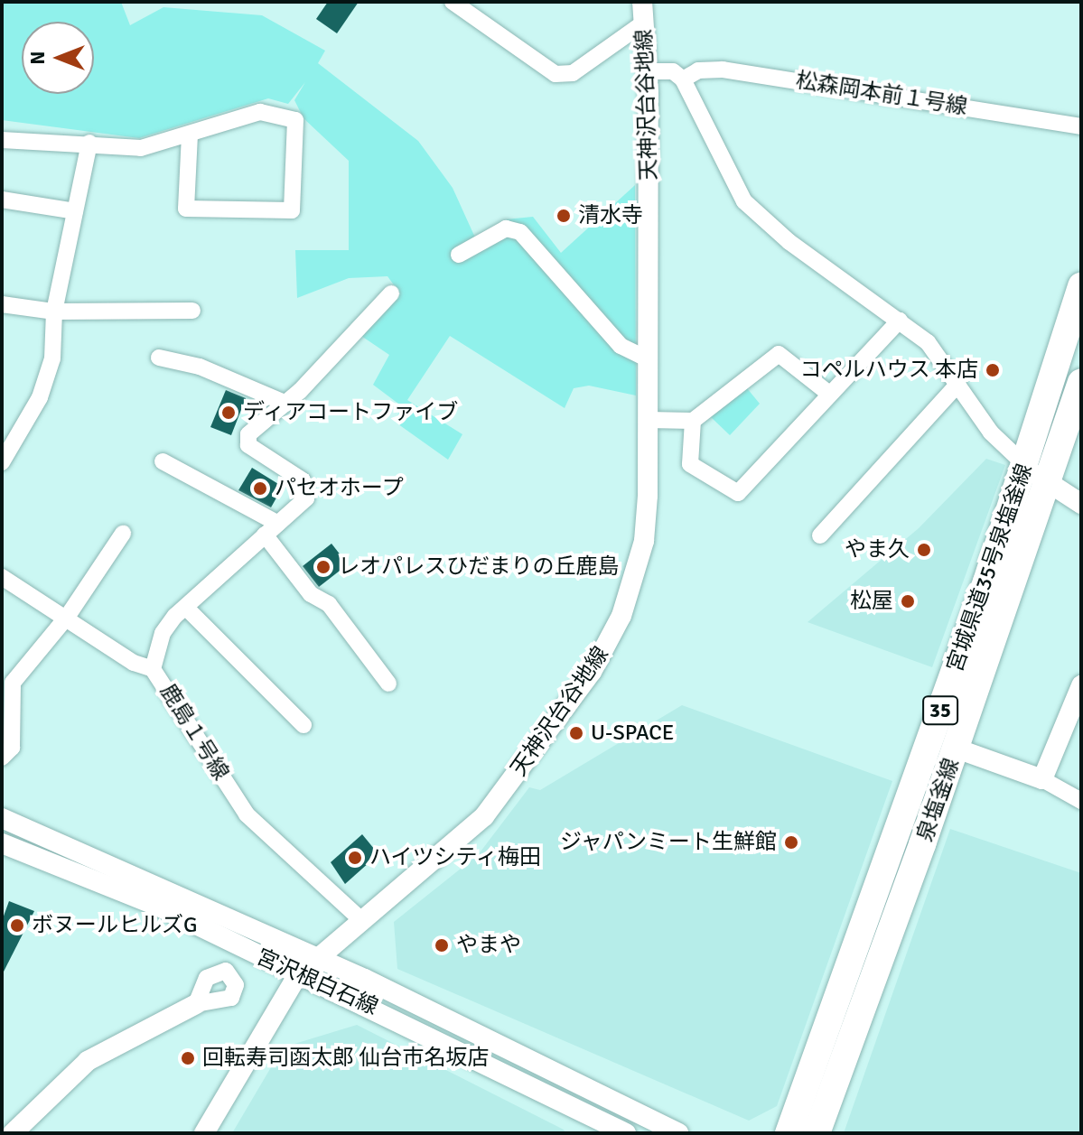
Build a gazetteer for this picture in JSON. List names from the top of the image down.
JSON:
{
  "streets": {
    "main road": ["宮城県道35号泉塩釜線", "35", "泉塩釜線"],
    "street": [
      "松森岡本前１号線",
      "天神沢台谷地線",
      "鹿島１号線",
      "宮沢根白石線"
    ]
  },
  "crossings": [
    ["天神沢台谷地線", "鹿島１号線"],
    ["天神沢台谷地線", "宮沢根白石線"]
  ],
  "places": [
    "清水寺",
    "コペルハウス 本店",
    "ディアコートファイブ",
    "パセオホープ",
    "やま久",
    "レオパレスひだまりの丘鹿島",
    "松屋",
    "U-SPACE",
    "ジャパンミート生鮮館",
    "ハイツシティ梅田",
    "ボヌールヒルズG",
    "やまや",
    "回転寿司函太郎 仙台市名坂店"
  ],
  "north": "left"
}
